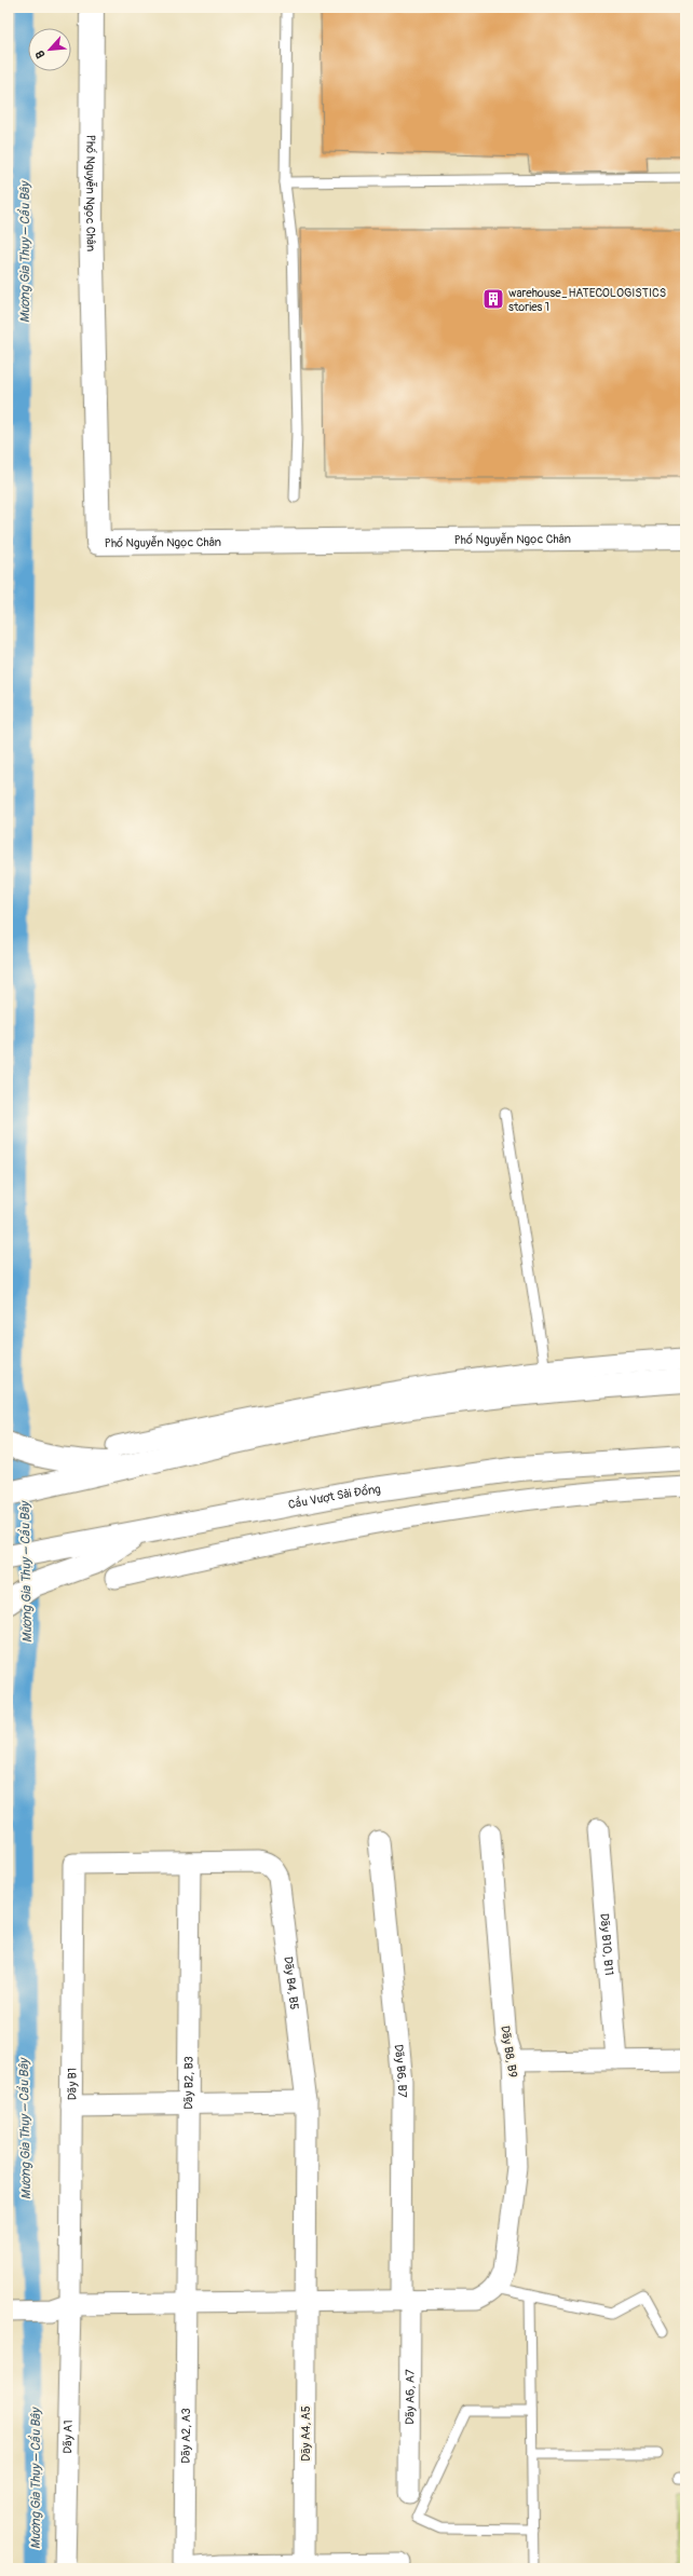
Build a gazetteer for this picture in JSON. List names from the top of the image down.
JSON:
{
  "streets": {
    "main road": ["Phố Nguyễn Ngọc Chân", "Cầu Vượt Sài Đồng"],
    "street": [
      "Dãy B10, B11",
      "Dãy B4, B5",
      "Dãy B8, B9",
      "Dãy B6, B7",
      "Dãy B2, B3",
      "Dãy B1",
      "Dãy A6, A7",
      "Dãy A4, A5",
      "Dãy A2, A3",
      "Dãy A1"
    ]
  },
  "crossings": [
    ["Dãy B4, B5", "Dãy B2, B3"],
    ["Dãy B4, B5", "Dãy B1"],
    ["Dãy B4, B5", "Dãy A4, A5"],
    ["Dãy B6, B7", "Dãy A6, A7"],
    ["Dãy B2, B3", "Dãy A2, A3"],
    ["Dãy B1", "Dãy A1"]
  ],
  "water": ["Mương Gia Thụy – Cầu Bây"],
  "places": {
    "building": ["warehouse_HATECOLOGISTICS stories 1"]
  },
  "north": "bottom left"
}
